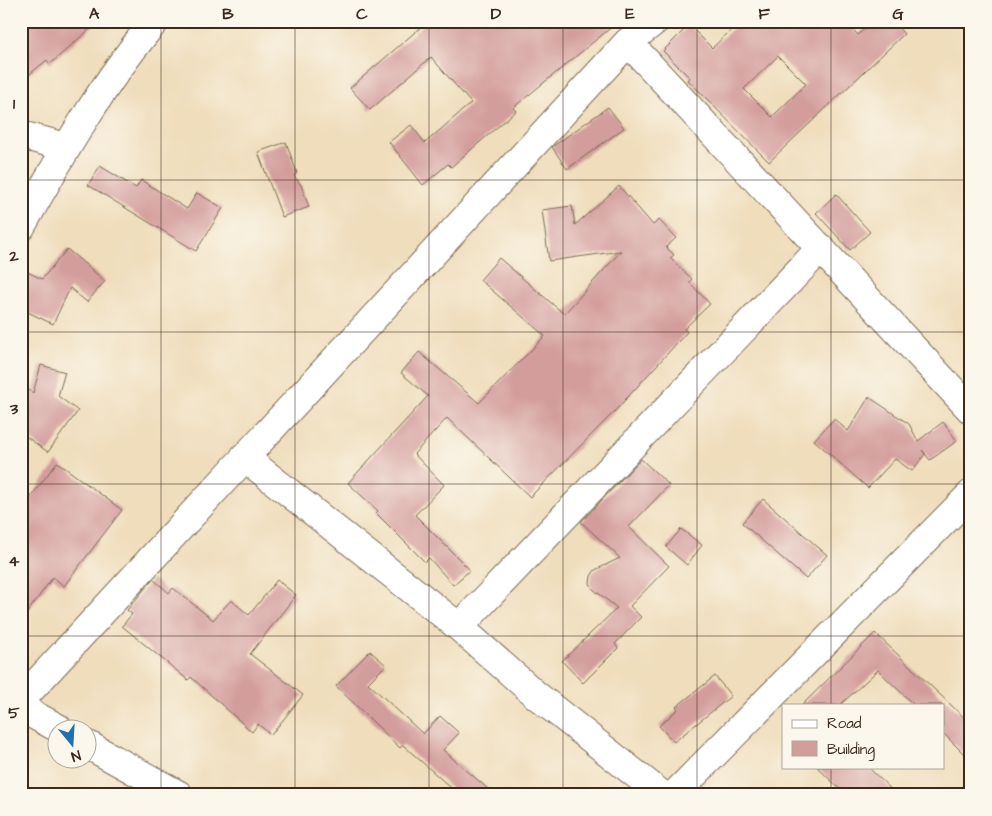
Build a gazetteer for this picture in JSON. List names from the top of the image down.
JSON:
{
  "legend": ["Road", "Building"],
  "north": "bottom",
  "grid": {
    "columns": [
      "A",
      "B",
      "C",
      "D",
      "E",
      "F",
      "G"
    ],
    "rows": [
      "1",
      "2",
      "3",
      "4",
      "5"
    ]
  }
}
